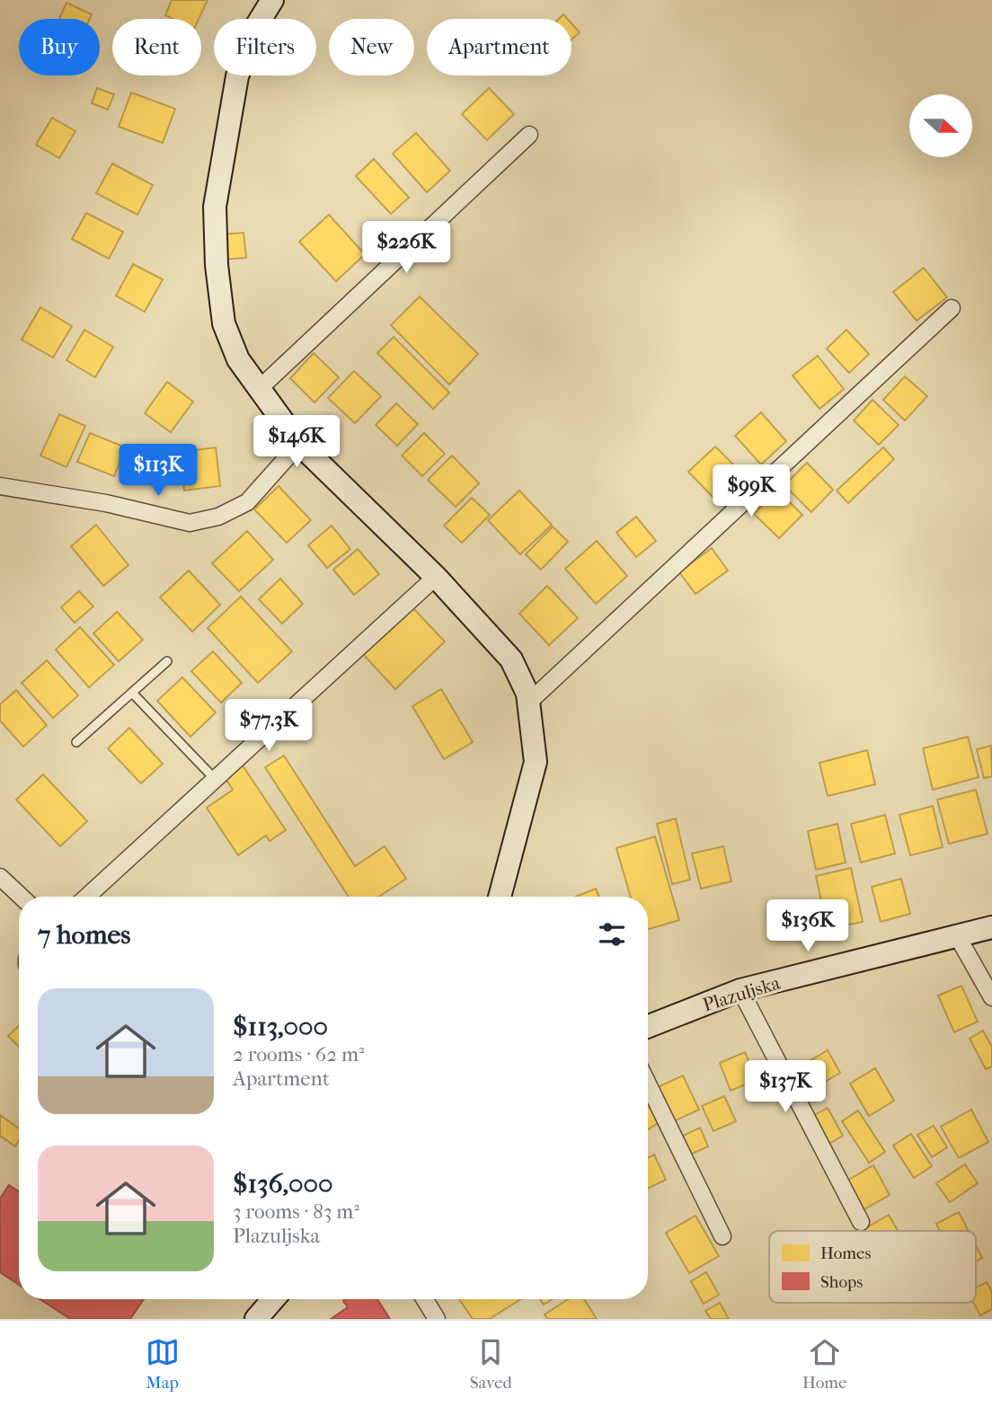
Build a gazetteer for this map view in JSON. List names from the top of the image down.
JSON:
{
  "streets": {
    "street": ["Plazuljska"]
  },
  "legend": ["Homes", "Shops"],
  "north": "right",
  "page": {
    "chip": [
      "Buy",
      "Rent",
      "Filters",
      "New",
      "Apartment"
    ],
    "price": [
      "$226K",
      "$146K",
      "$113K",
      "$99K",
      "$77.3K",
      "$136K",
      "$137K"
    ],
    "heading": "7 homes",
    "list": [
      {
        "name": "$113,000",
        "note": "2 rooms · 62 m² · Apartment"
      },
      {
        "name": "$136,000",
        "note": "3 rooms · 83 m² · Plazuljska"
      }
    ],
    "tabs": ["Map", "Saved", "Home"]
  }
}
